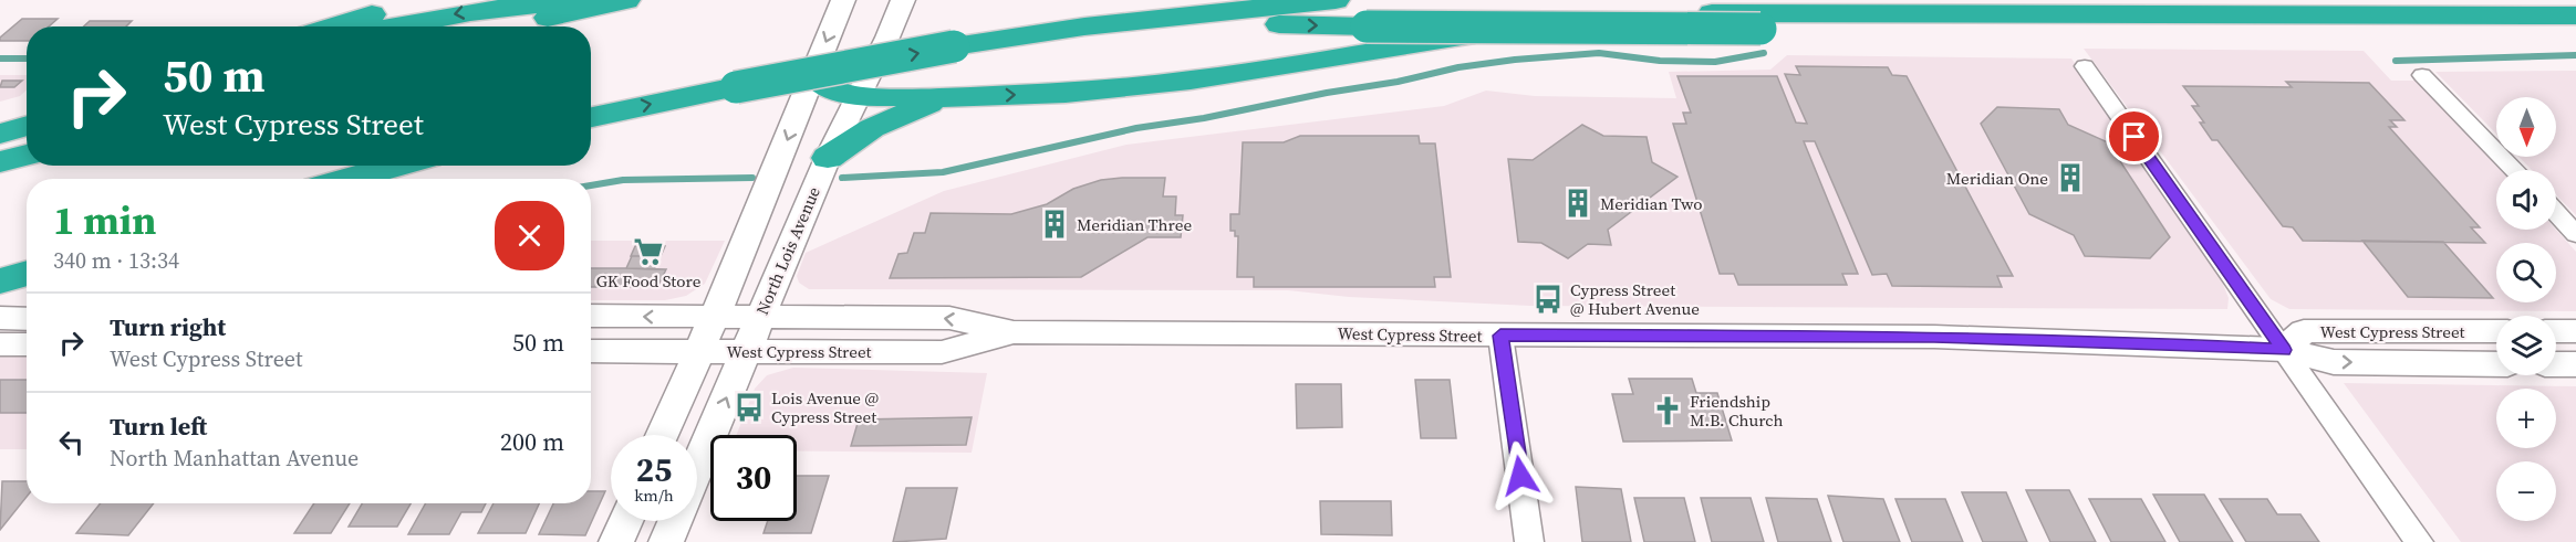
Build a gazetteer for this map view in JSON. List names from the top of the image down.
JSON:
{
  "streets": {
    "street": ["North Lois Avenue", "West Cypress Street"]
  },
  "crossings": [
    ["North Lois Avenue", "West Cypress Street"]
  ],
  "places": {
    "building": ["Meridian One", "Meridian Two", "Meridian Three"],
    "supermarket": ["GK Food Store"],
    "bus stop": ["Cypress Street @ Hubert Avenue", "Lois Avenue @ Cypress Street"],
    "church": ["Friendship M.B. Church"]
  },
  "north": "bottom",
  "page": {
    "turn": ["50 m", "West Cypress Street"],
    "map_buttons": ["+", "−"],
    "heading": ["1 min", "340 m · 13:34"],
    "list": [
      {
        "name": "Turn right",
        "note": "West Cypress Street",
        "value": "50 m"
      },
      {
        "name": "Turn left",
        "note": "North Manhattan Avenue",
        "value": "200 m"
      }
    ],
    "speed": "25 km/h",
    "limit": "30"
  }
}
